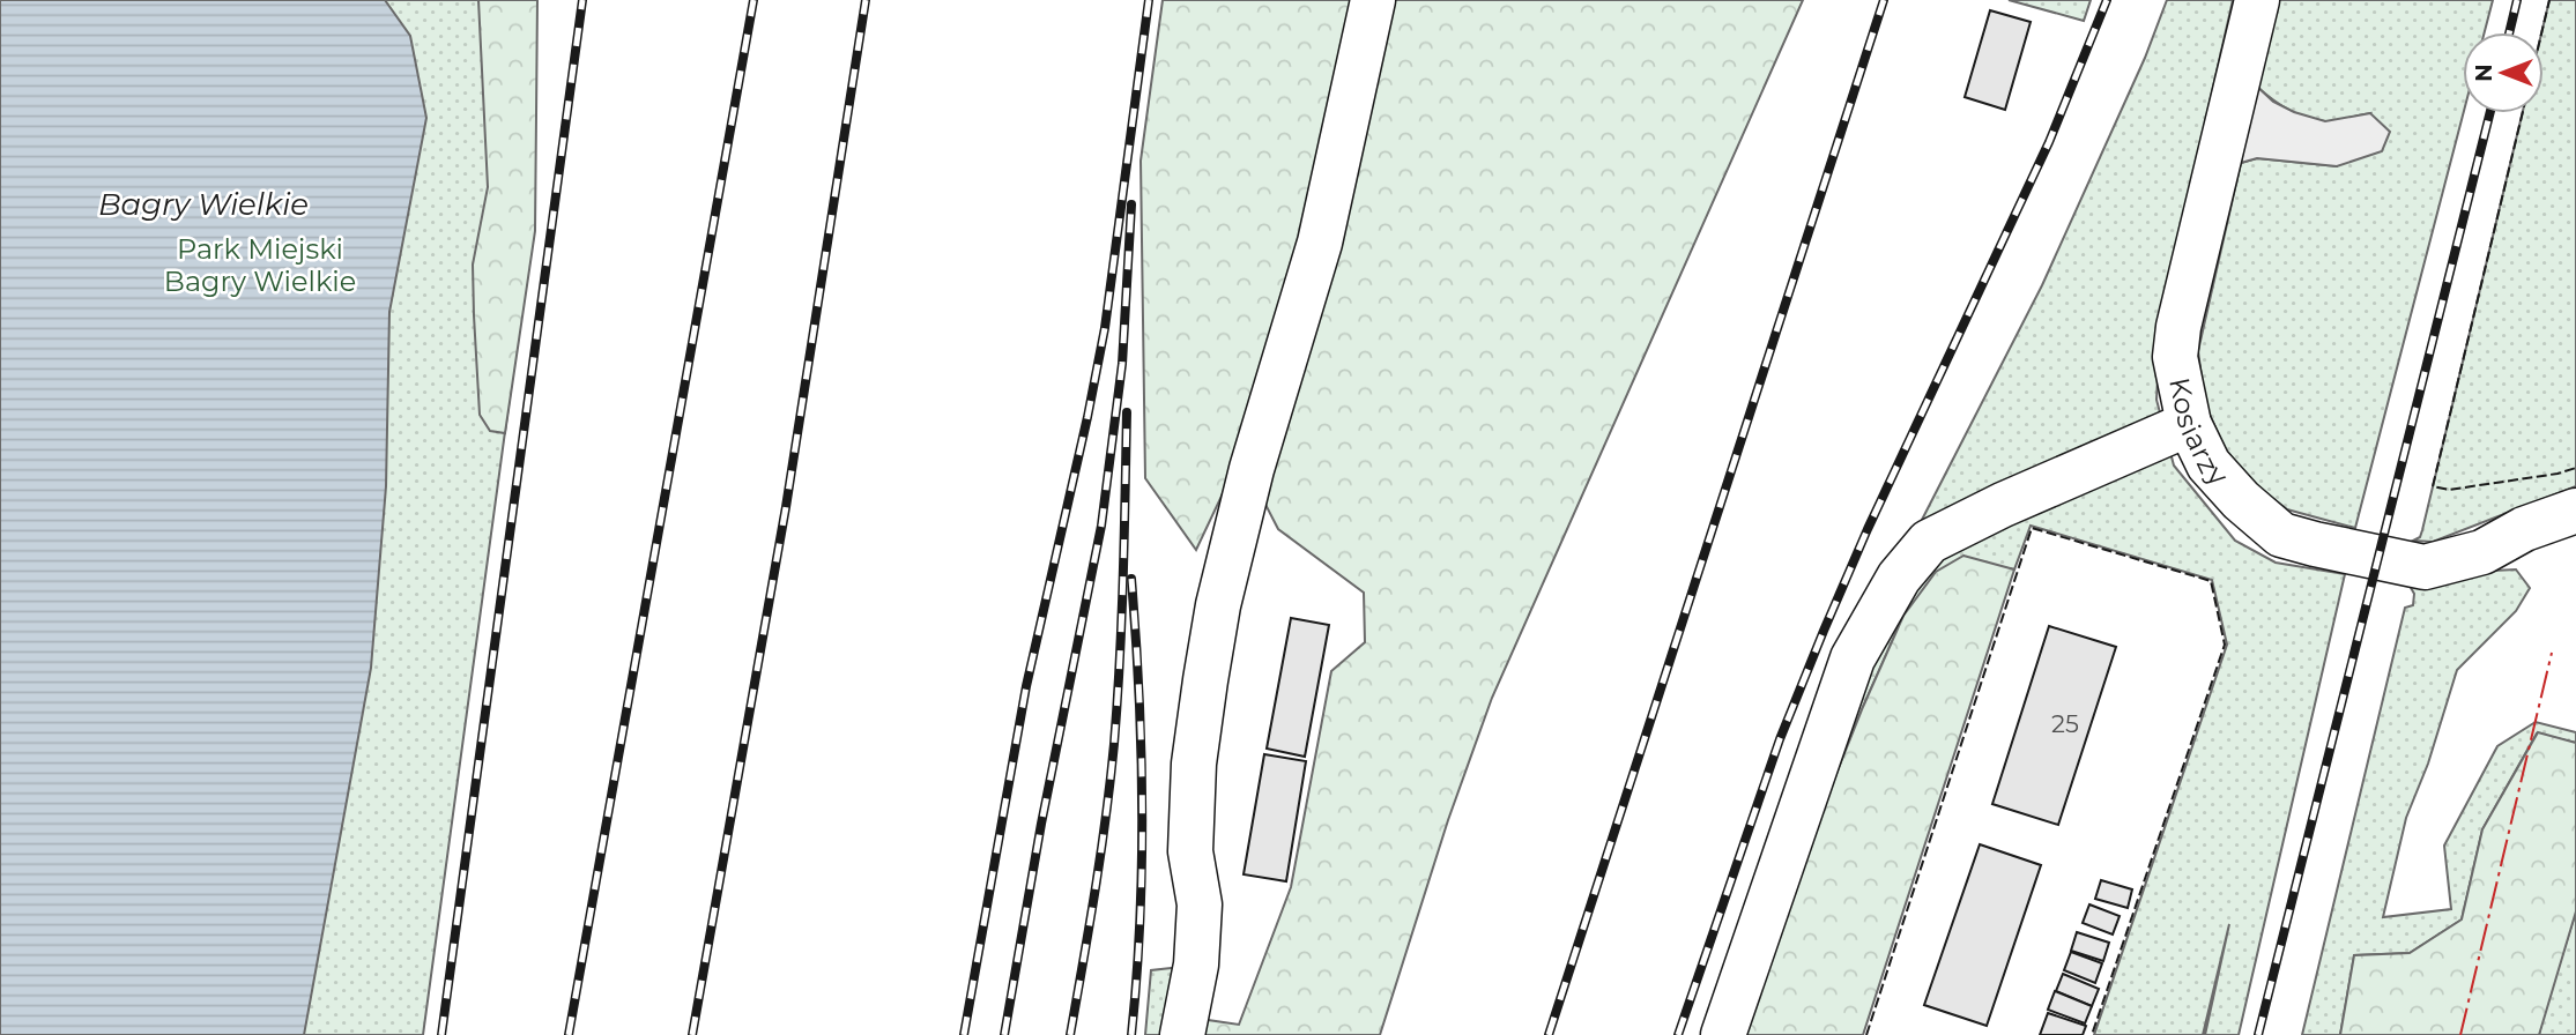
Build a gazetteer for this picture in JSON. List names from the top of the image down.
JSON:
{
  "streets": {
    "lane": ["Kosiarzy"]
  },
  "water": ["Bagry Wielkie"],
  "parks": ["Park Miejski Bagry Wielkie"],
  "house_numbers": ["25"],
  "north": "left"
}
